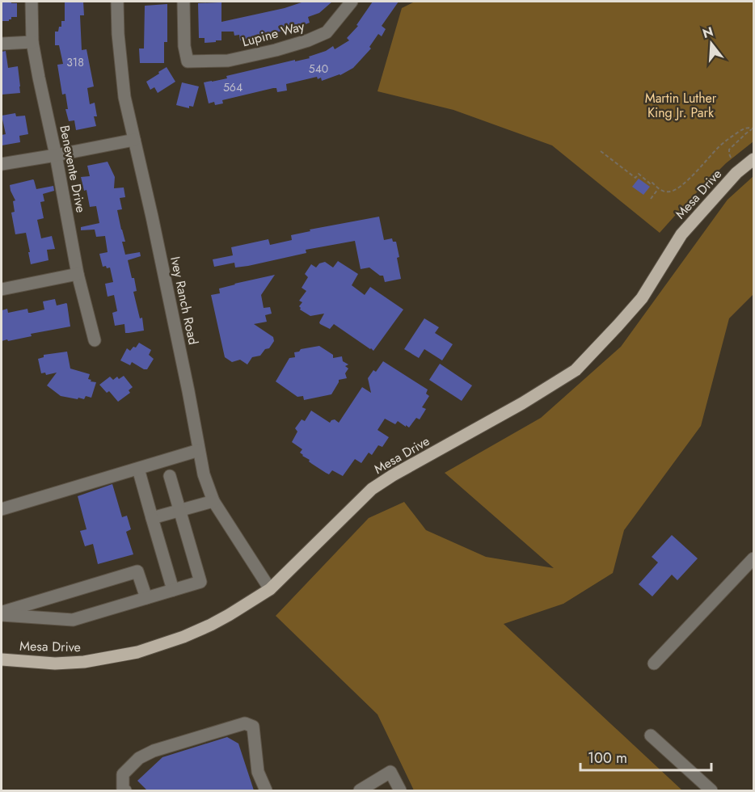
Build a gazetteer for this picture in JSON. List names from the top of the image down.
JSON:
{
  "streets": {
    "main road": ["Mesa Drive"],
    "street": ["Lupine Way", "Benevente Drive", "Ivey Ranch Road"]
  },
  "crossings": [
    ["Mesa Drive", "Ivey Ranch Road"]
  ],
  "parks": ["Martin Luther King Jr. Park"],
  "house_numbers": ["318", "540", "564"],
  "scale_bar": "100 m",
  "north": "top"
}
